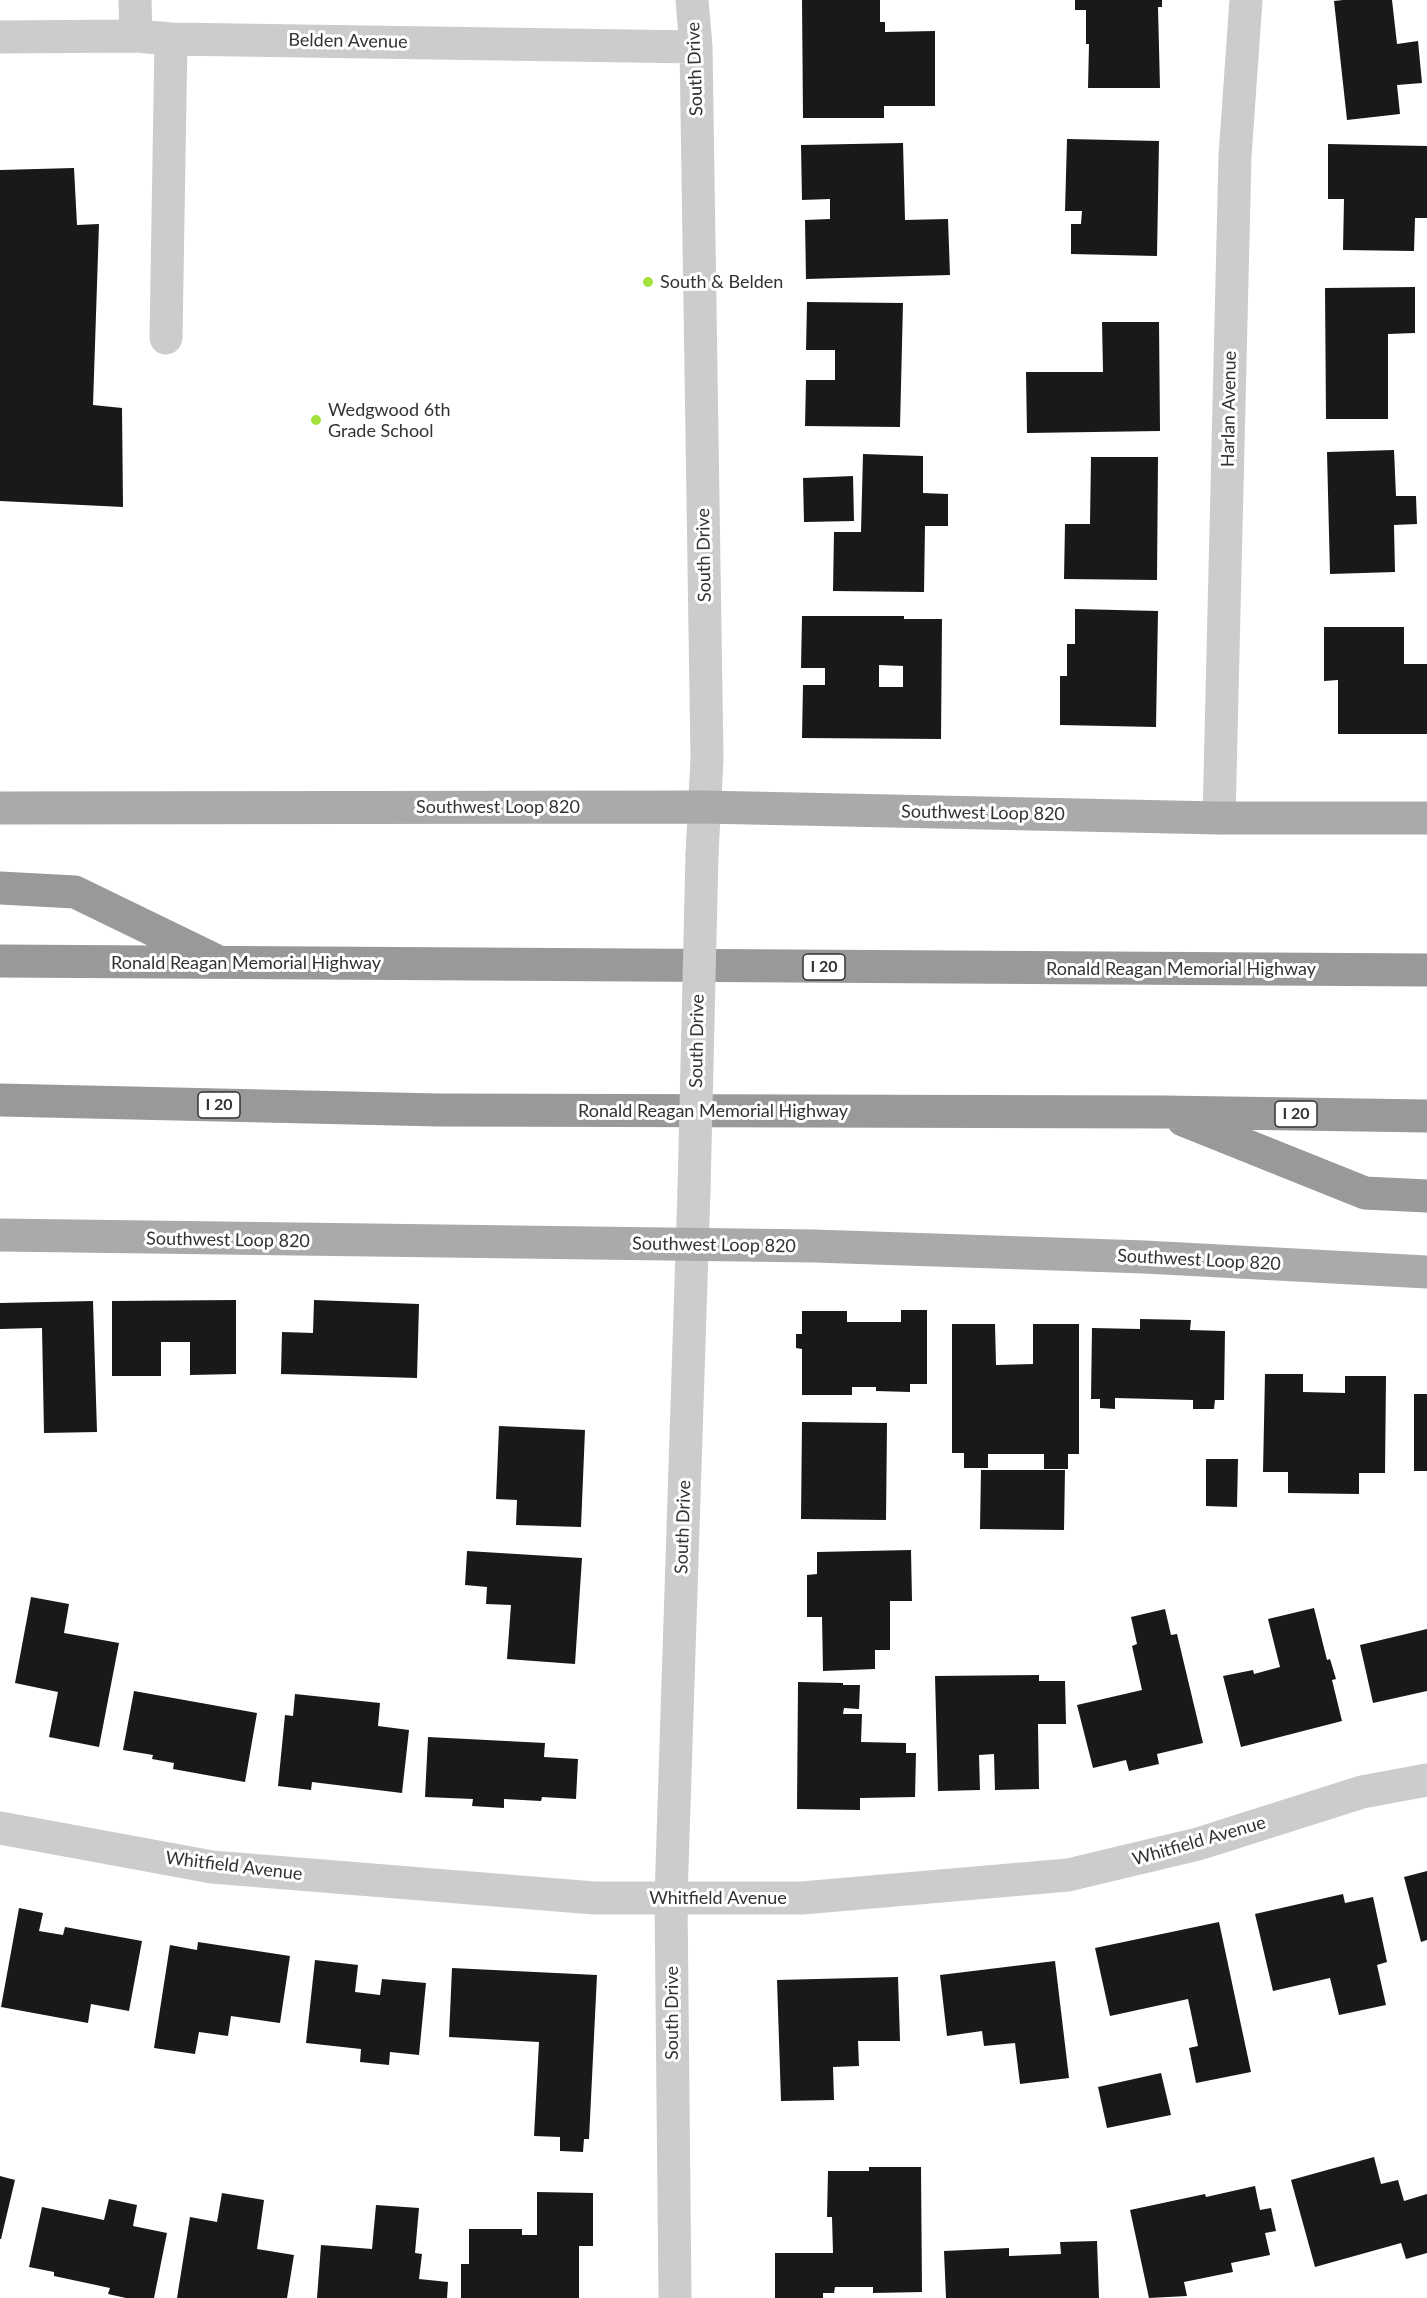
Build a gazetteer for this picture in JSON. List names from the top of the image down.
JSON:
{
  "streets": {
    "highway": ["Ronald Reagan Memorial Highway", "I 20"],
    "main road": ["Southwest Loop 820"],
    "street": [
      "Belden Avenue",
      "South Drive",
      "Harlan Avenue",
      "Whitfield Avenue"
    ]
  },
  "crossings": [
    ["Belden Avenue", "South Drive"],
    ["South Drive", "Southwest Loop 820"],
    ["South Drive", "Whitfield Avenue"],
    ["Harlan Avenue", "Southwest Loop 820"]
  ],
  "places": ["South & Belden", "Wedgwood 6th Grade School"]
}
